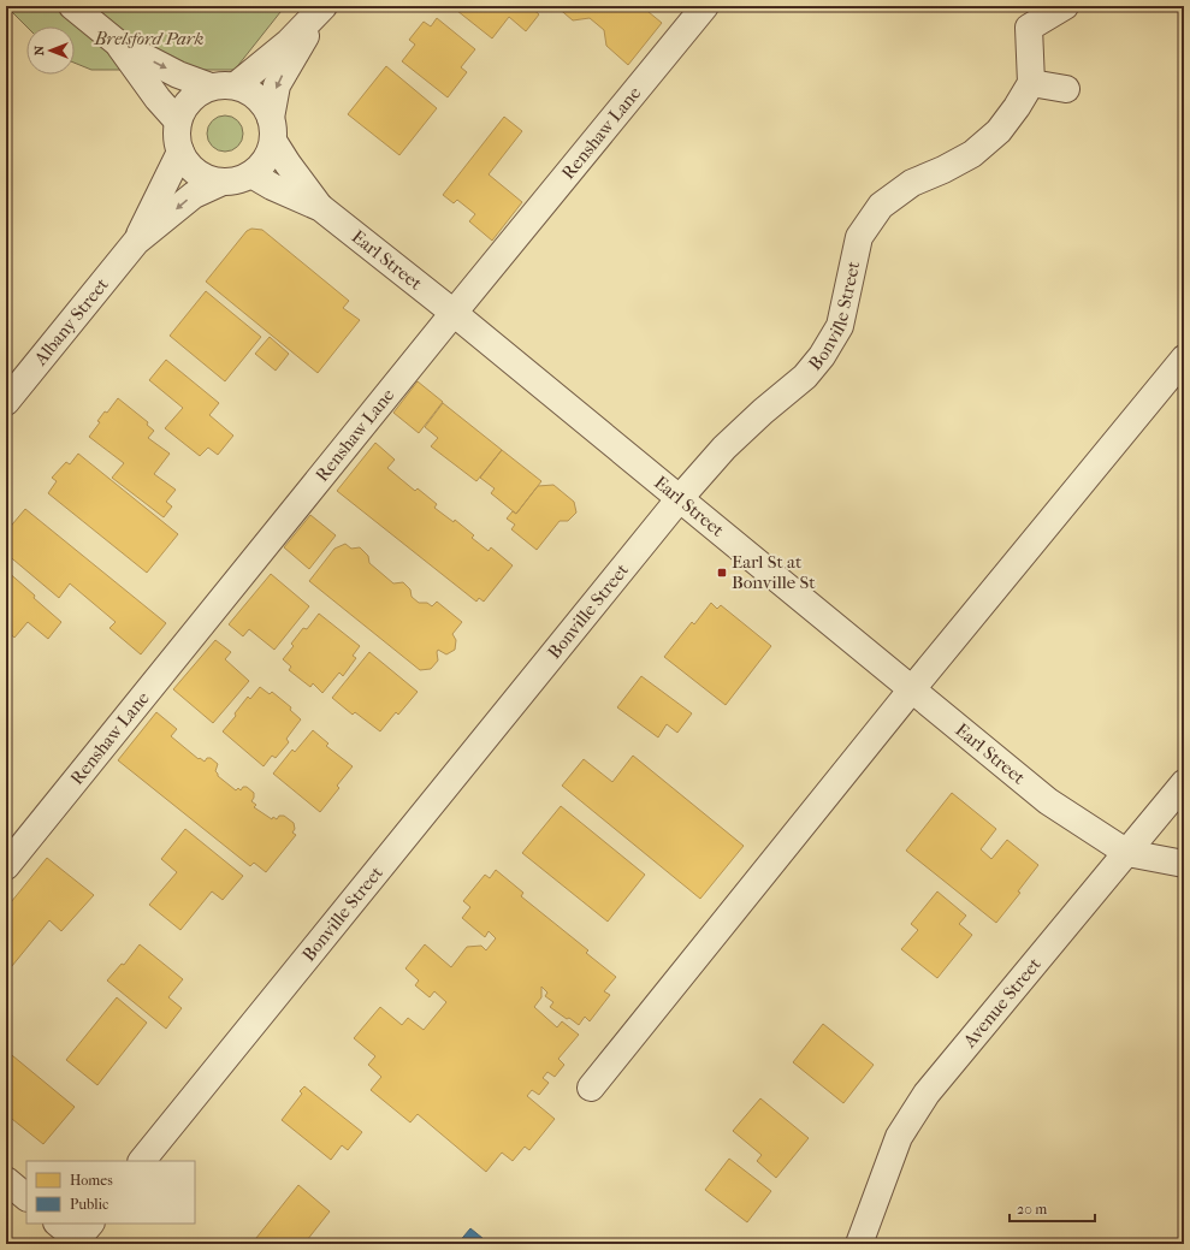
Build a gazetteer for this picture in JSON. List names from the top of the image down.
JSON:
{
  "streets": {
    "street": [
      "Renshaw Lane",
      "Earl Street",
      "Bonville Street",
      "Albany Street",
      "Avenue Street"
    ]
  },
  "crossings": [
    ["Renshaw Lane", "Earl Street"],
    ["Earl Street", "Bonville Street"],
    ["Earl Street", "Albany Street"],
    ["Earl Street", "Avenue Street"]
  ],
  "parks": ["Brelsford Park"],
  "places": {
    "transit": ["Earl St at Bonville St"]
  },
  "legend": ["Homes", "Public"],
  "scale_bar": "20 m",
  "north": "left"
}
